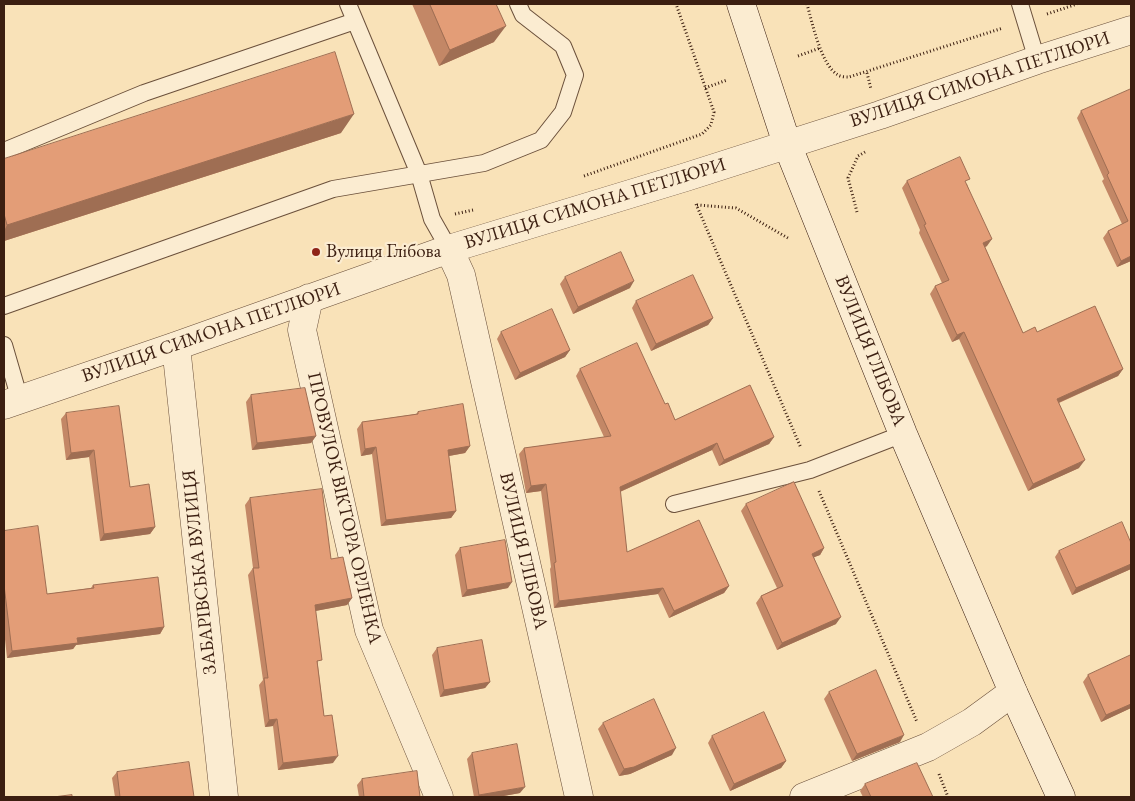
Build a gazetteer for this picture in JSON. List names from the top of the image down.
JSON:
{
  "streets": {
    "street": [
      "ВУЛИЦЯ СИМОНА ПЕТЛЮРИ",
      "ВУЛИЦЯ ГЛІБОВА",
      "ПРОВУЛОК ВІКТОРА ОРЛЕНКА",
      "ЗАБАРІВСЬКА ВУЛИЦЯ"
    ]
  },
  "crossings": [
    ["ВУЛИЦЯ СИМОНА ПЕТЛЮРИ", "ВУЛИЦЯ ГЛІБОВА"],
    ["ВУЛИЦЯ СИМОНА ПЕТЛЮРИ", "ПРОВУЛОК ВІКТОРА ОРЛЕНКА"],
    ["ВУЛИЦЯ СИМОНА ПЕТЛЮРИ", "ЗАБАРІВСЬКА ВУЛИЦЯ"]
  ],
  "places": ["Вулиця Глібова"]
}
